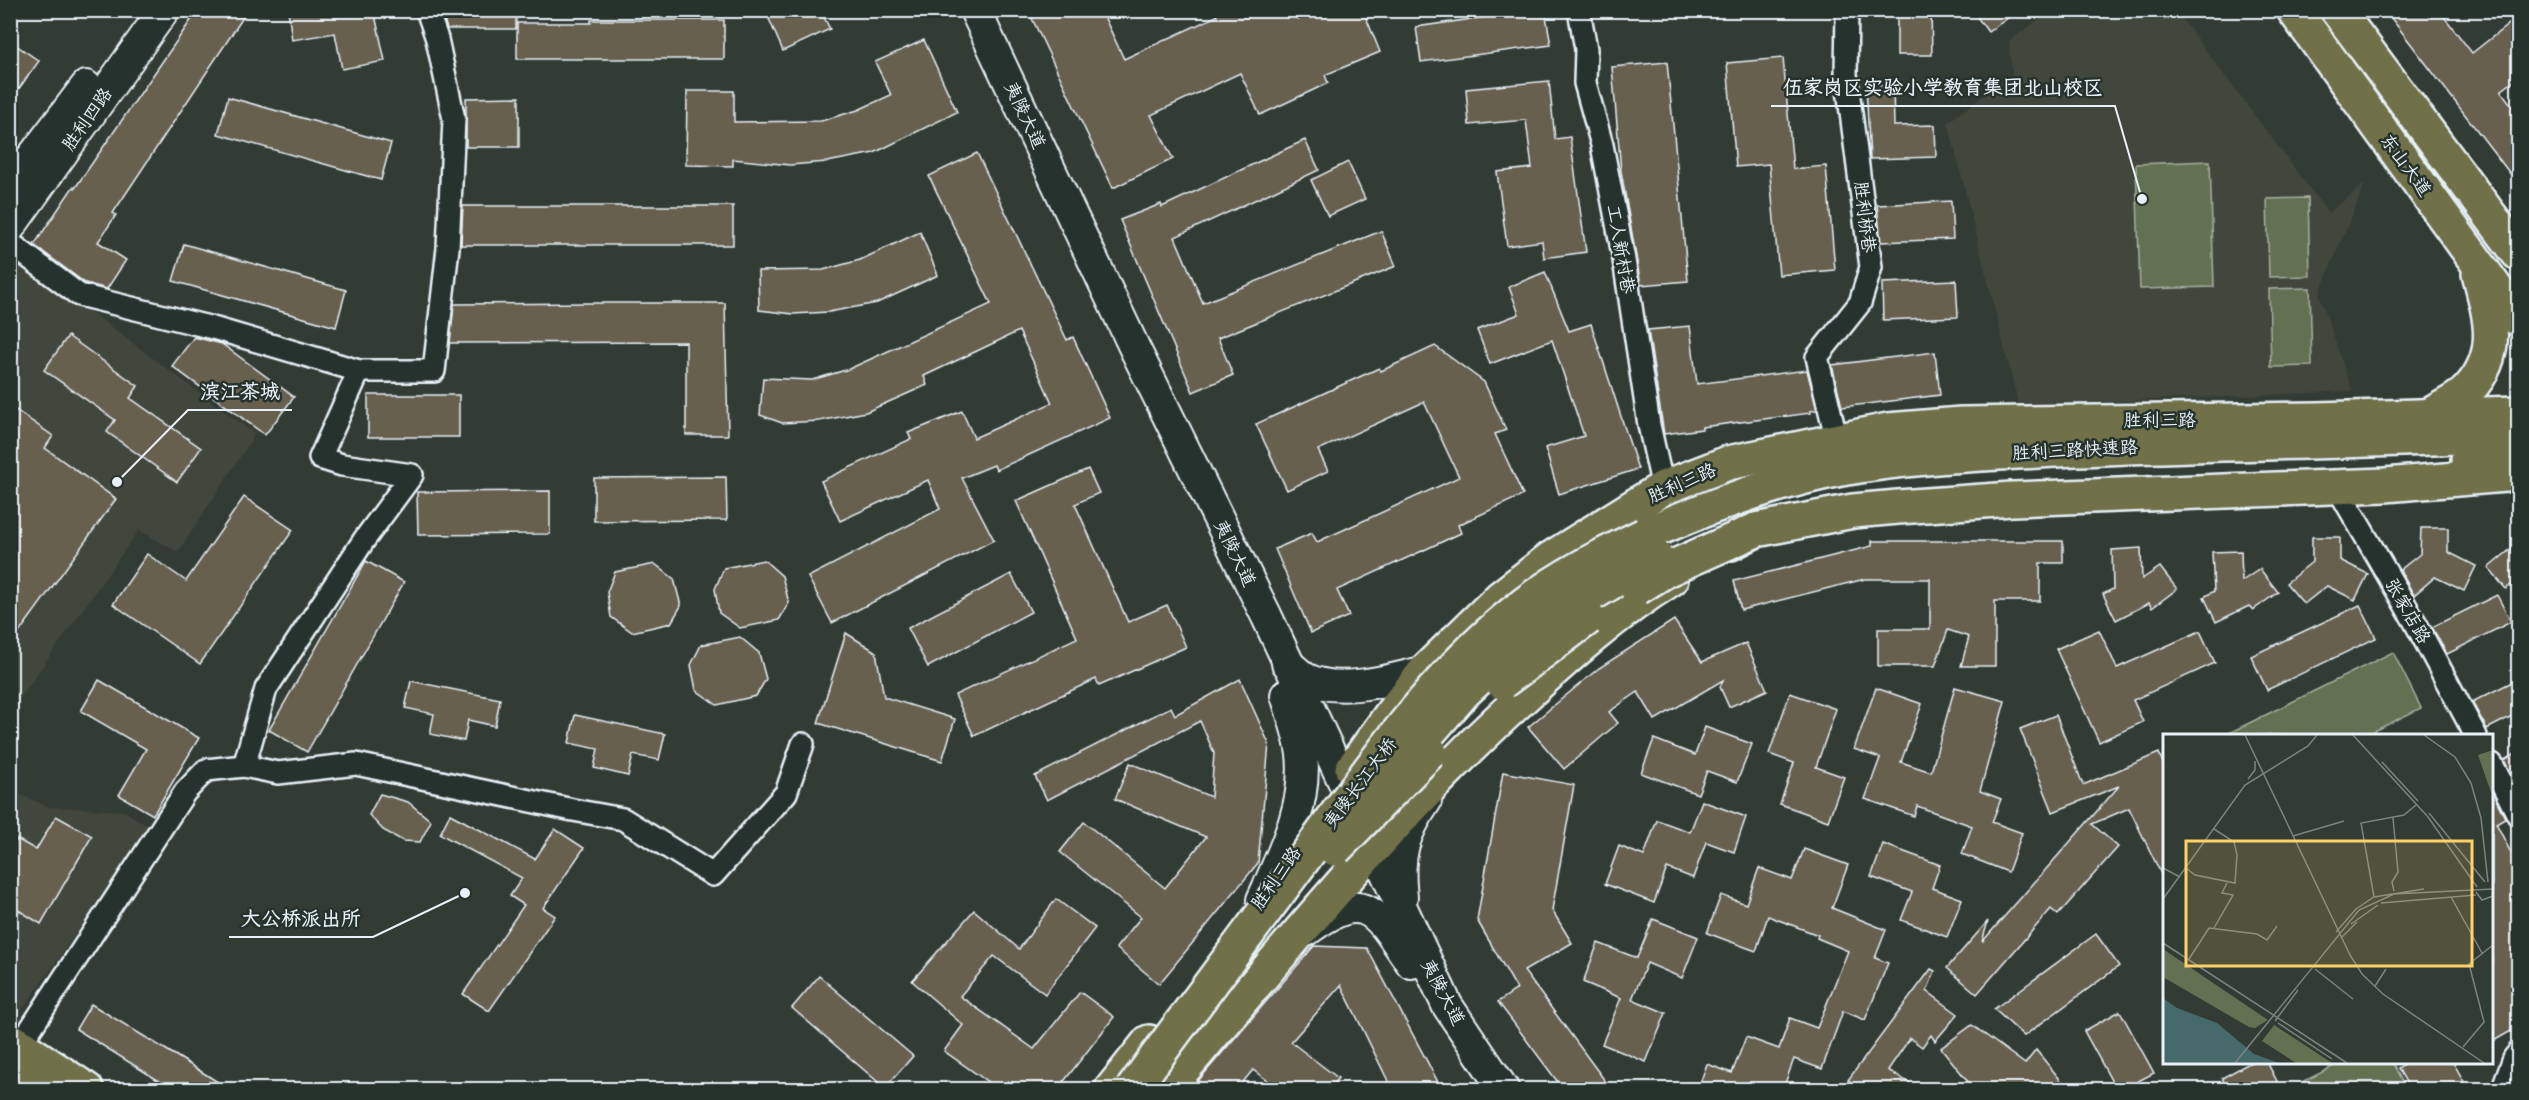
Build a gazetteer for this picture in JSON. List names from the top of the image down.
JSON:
{
  "streets": {
    "main road": [
      "夷陵大道",
      "胜利四路",
      "东山大道",
      "胜利三路",
      "胜利三路快速路",
      "夷陵长江大桥"
    ],
    "street": ["胜利桥巷", "工人新村巷", "张家店路"]
  },
  "crossings": [
    ["夷陵大道", "胜利三路"],
    ["夷陵大道", "夷陵长江大桥"],
    ["胜利桥巷", "胜利三路"],
    ["工人新村巷", "胜利三路"],
    ["胜利三路快速路", "夷陵长江大桥"]
  ],
  "places": ["伍家岗区实验小学教育集团北山校区", "滨江茶城", "大公桥派出所"]
}
